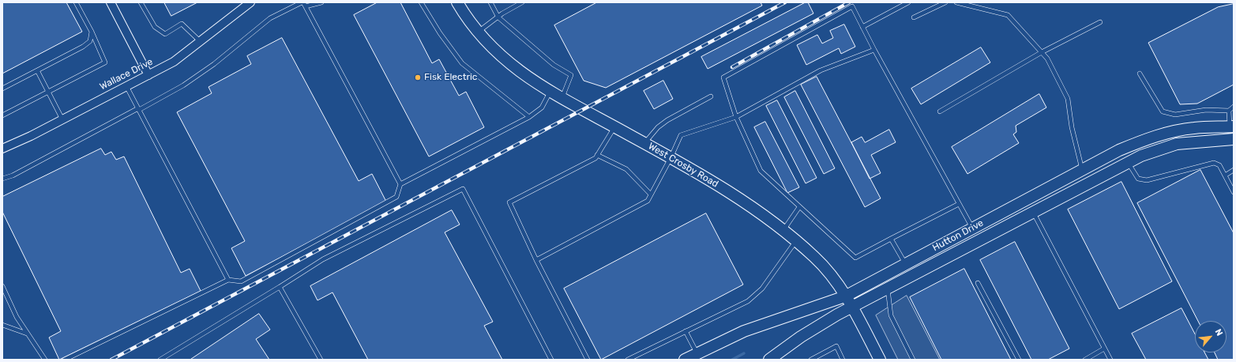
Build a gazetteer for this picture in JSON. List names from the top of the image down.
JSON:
{
  "streets": {
    "street": ["Wallace Drive", "West Crosby Road", "Hutton Drive"]
  },
  "crossings": [
    ["West Crosby Road", "Hutton Drive"]
  ],
  "places": ["Fisk Electric"],
  "north": "top right"
}
